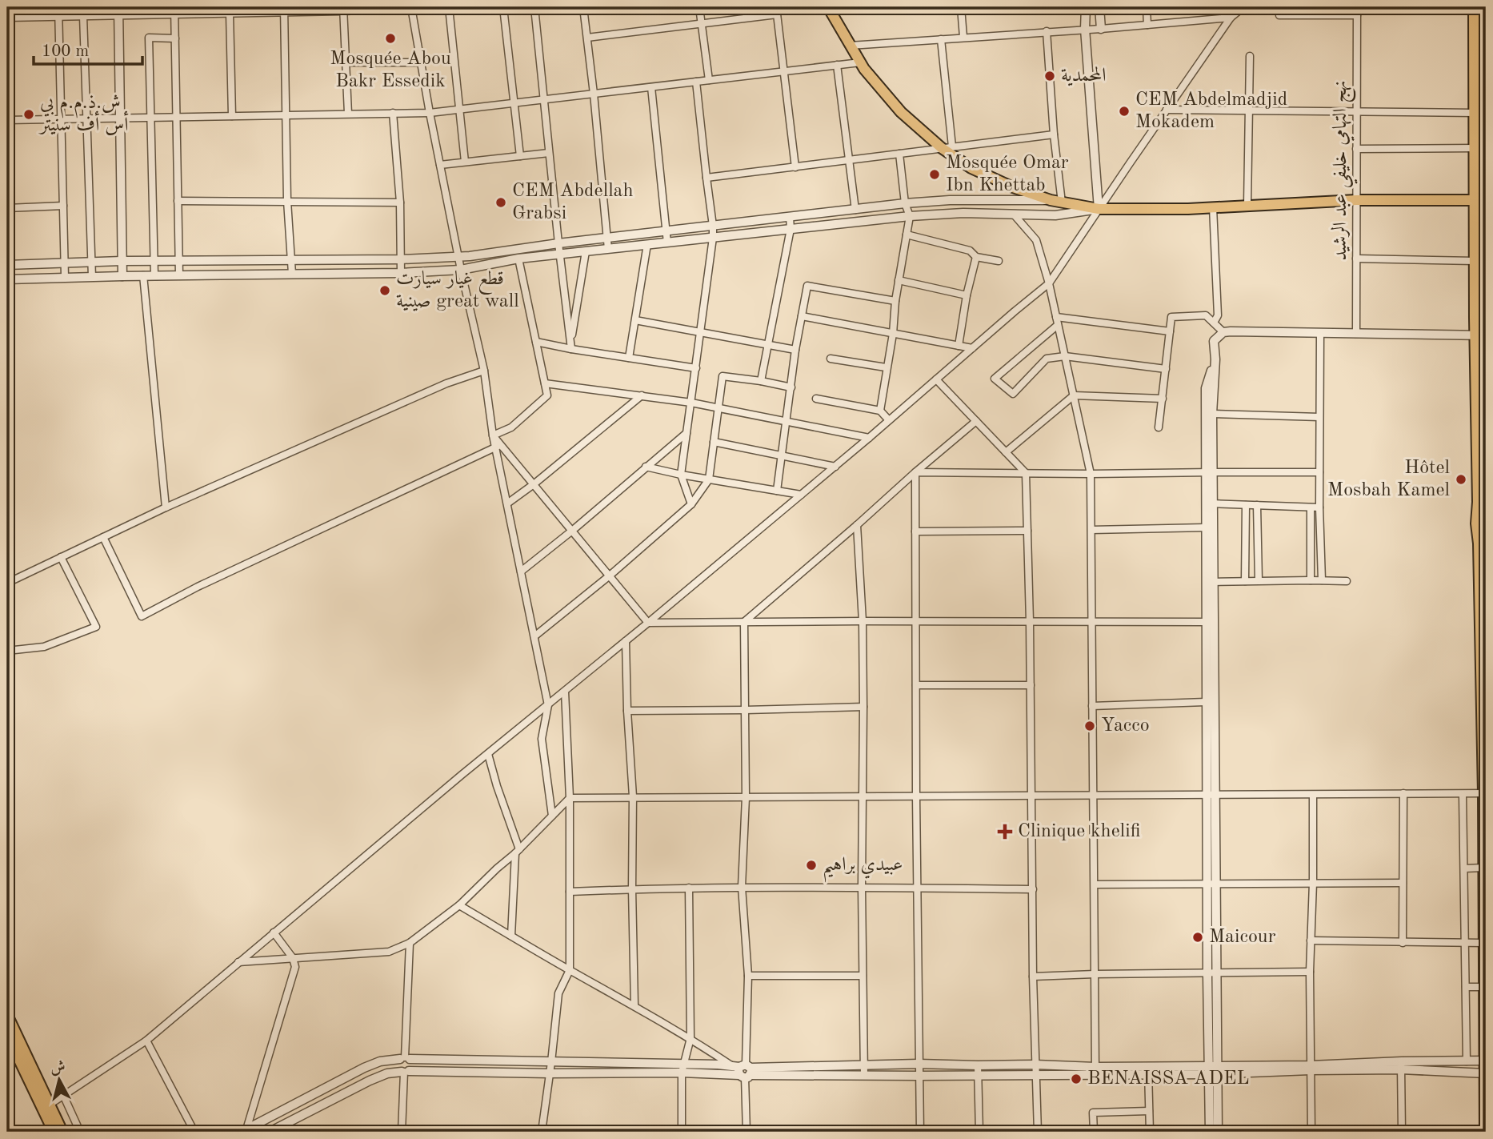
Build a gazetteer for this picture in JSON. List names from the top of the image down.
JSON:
{
  "streets": {
    "street": ["نهج التهامي خليفي عبد الرشيد"]
  },
  "places": {
    "other": [
      "Mosquée Abou Bakr Essedik",
      "المحمدية",
      "CEM Abdelmadjid Mokadem",
      "ش.ذ.م.م بي أس أف سنيتر",
      "Mosquée Omar Ibn Khettab",
      "CEM Abdellah Grabsi",
      "قطع غيار سيارت صينية great wall",
      "Hôtel Mosbah Kamel",
      "Yacco",
      "عبيدي براهيم",
      "Maicour",
      "BENAISSA ADEL"
    ],
    "health": ["Clinique khelifi"]
  },
  "scale_bar": "100 m",
  "north": "top"
}
